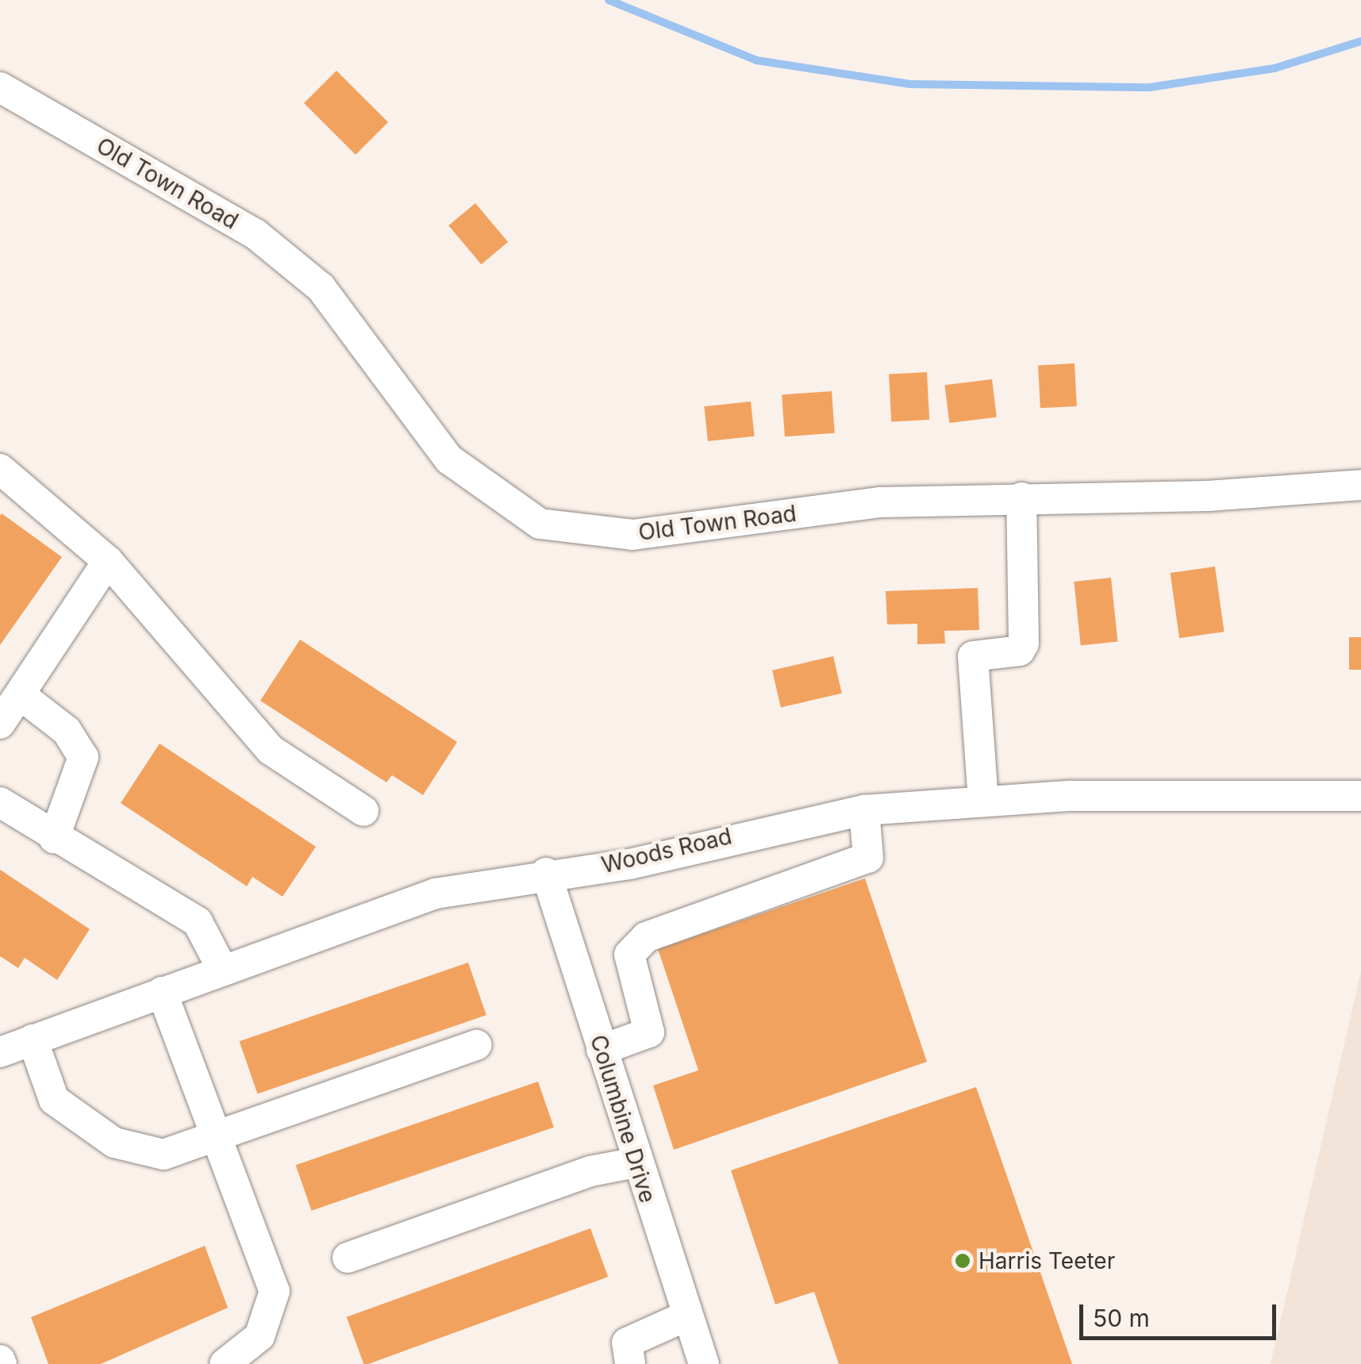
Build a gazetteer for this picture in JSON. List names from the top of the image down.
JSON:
{
  "streets": {
    "street": ["Old Town Road", "Woods Road", "Columbine Drive"]
  },
  "crossings": [
    ["Woods Road", "Columbine Drive"]
  ],
  "places": ["Harris Teeter"],
  "scale_bar": "50 m"
}
